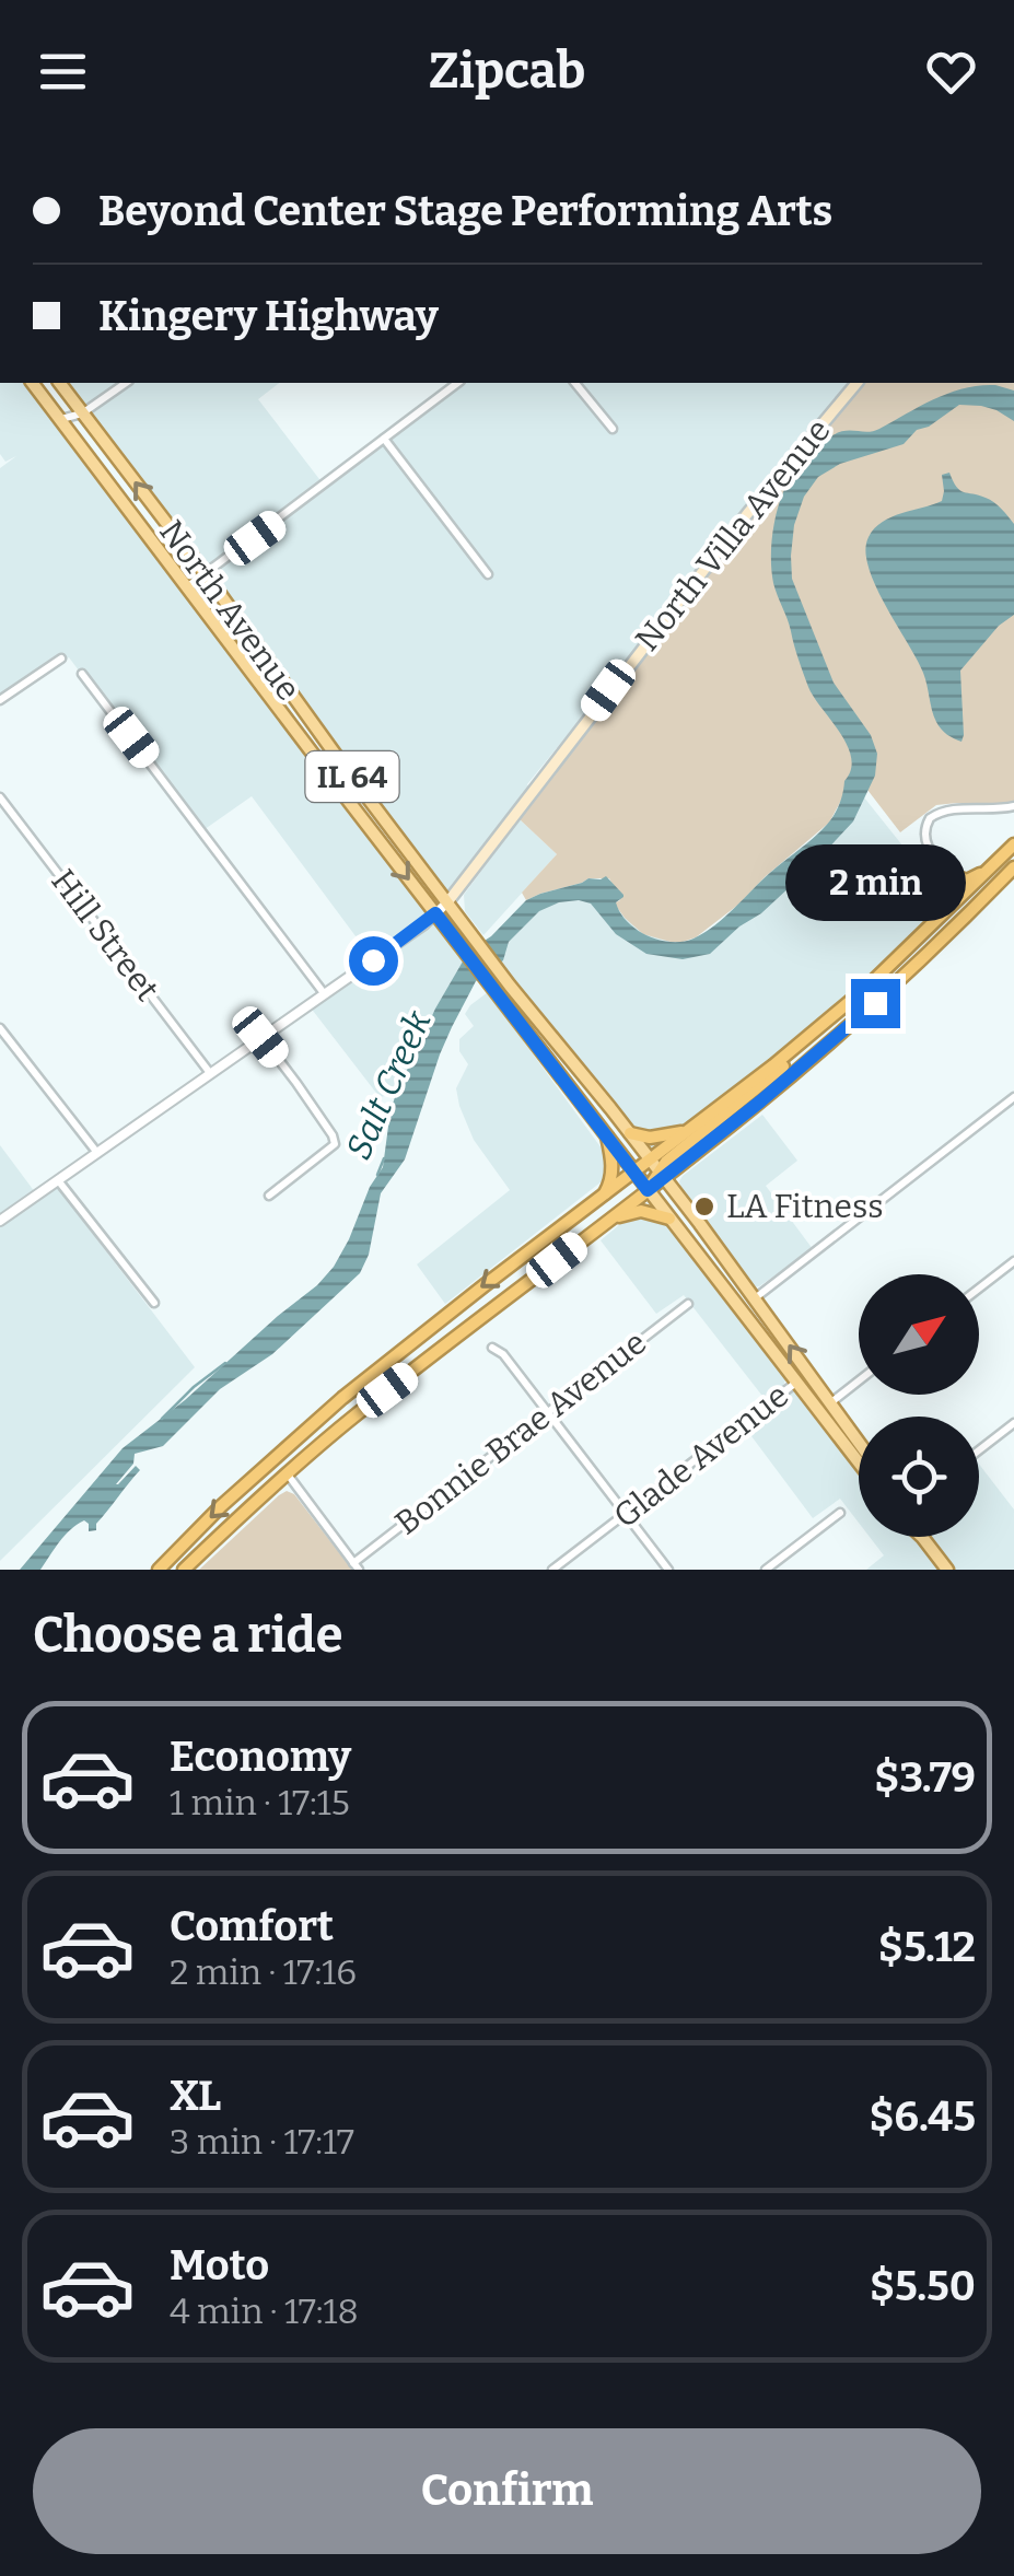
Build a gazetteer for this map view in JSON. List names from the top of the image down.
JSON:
{
  "streets": {
    "main road": ["North Villa Avenue", "North Avenue", "IL 64"],
    "street": ["Hill Street", "Bonnie Brae Avenue", "Glade Avenue"]
  },
  "crossings": [
    ["North Villa Avenue", "North Avenue"],
    ["North Avenue", "IL 64"],
    ["IL 64", "Glade Avenue"]
  ],
  "water": ["Salt Creek"],
  "places": ["LA Fitness"],
  "north": "top right",
  "page": {
    "header": "Zipcab",
    "banner": ["Beyond Center Stage Performing Arts", "Kingery Highway"],
    "bubble": "2 min",
    "heading": "Choose a ride",
    "list": [
      {
        "name": "Economy",
        "note": "1 min · 17:15",
        "value": "$3.79"
      },
      {
        "name": "Comfort",
        "note": "2 min · 17:16",
        "value": "$5.12"
      },
      {
        "name": "XL",
        "note": "3 min · 17:17",
        "value": "$6.45"
      },
      {
        "name": "Moto",
        "note": "4 min · 17:18",
        "value": "$5.50"
      }
    ],
    "buttons": "Confirm"
  }
}
